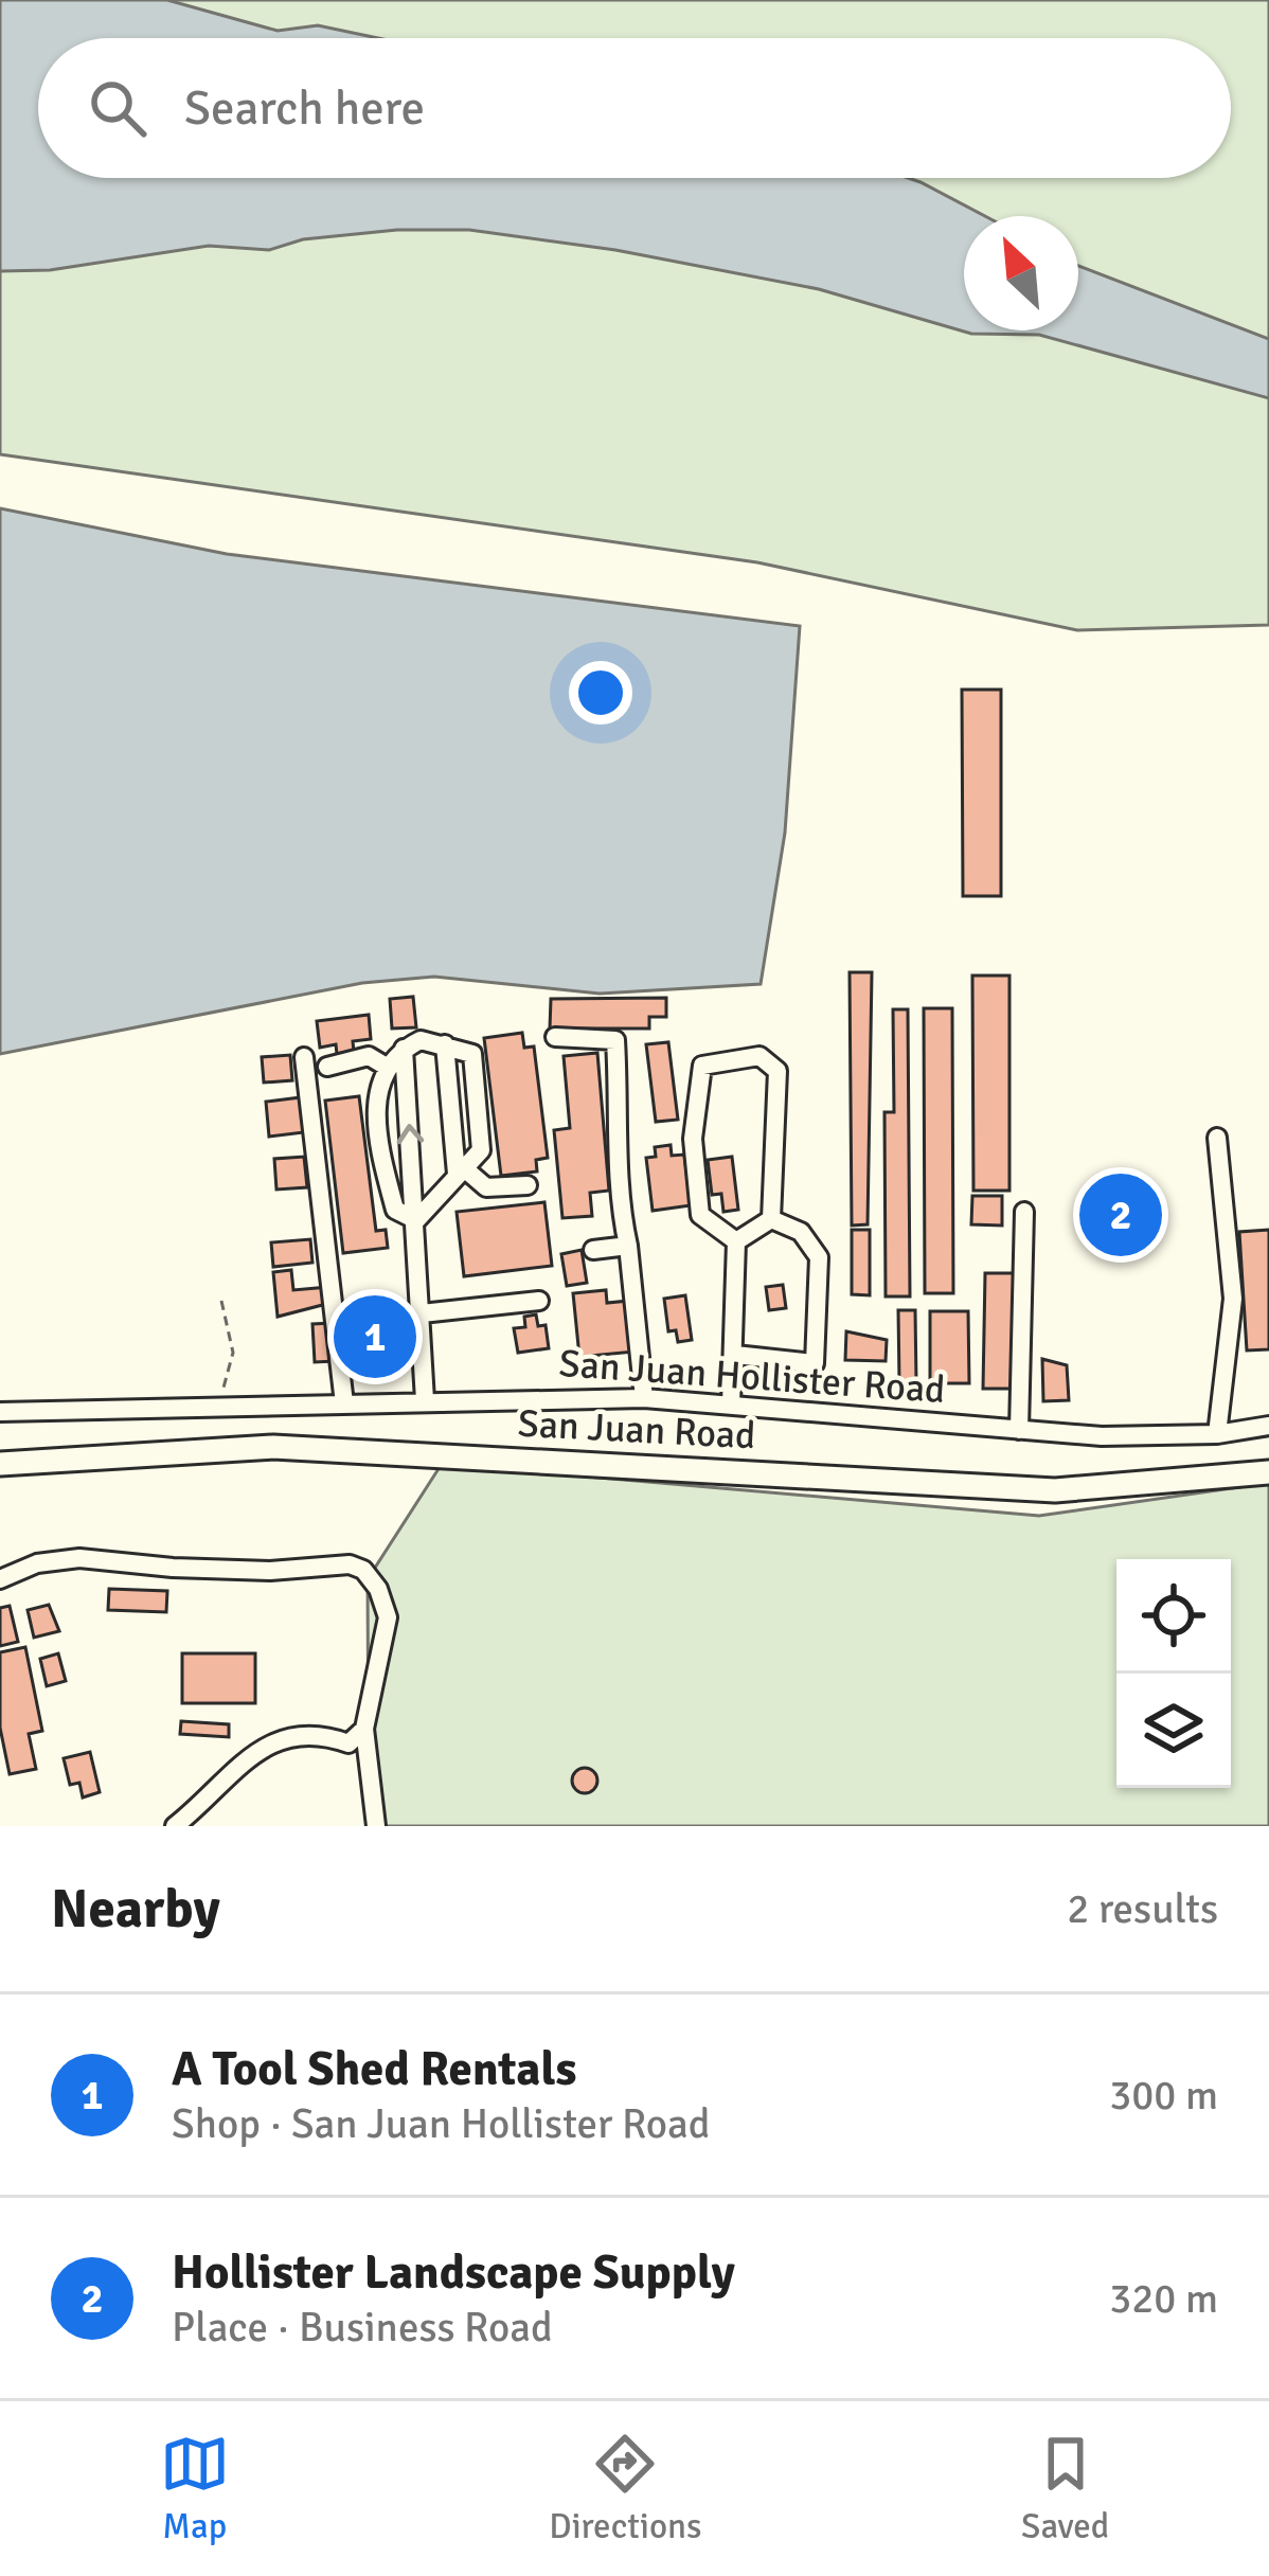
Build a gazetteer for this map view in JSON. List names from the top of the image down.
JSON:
{
  "streets": {
    "main road": ["San Juan Road"],
    "street": ["San Juan Hollister Road"]
  },
  "north": "top left",
  "page": {
    "search": "Search here",
    "pins": ["2", "1"],
    "heading": ["Nearby", "2 results"],
    "list": [
      {
        "mark": "1",
        "name": "A Tool Shed Rentals",
        "note": "Shop · San Juan Hollister Road",
        "value": "300 m"
      },
      {
        "mark": "2",
        "name": "Hollister Landscape Supply",
        "note": "Place · Business Road",
        "value": "320 m"
      }
    ],
    "nav": ["Map", "Directions", "Saved"]
  }
}
